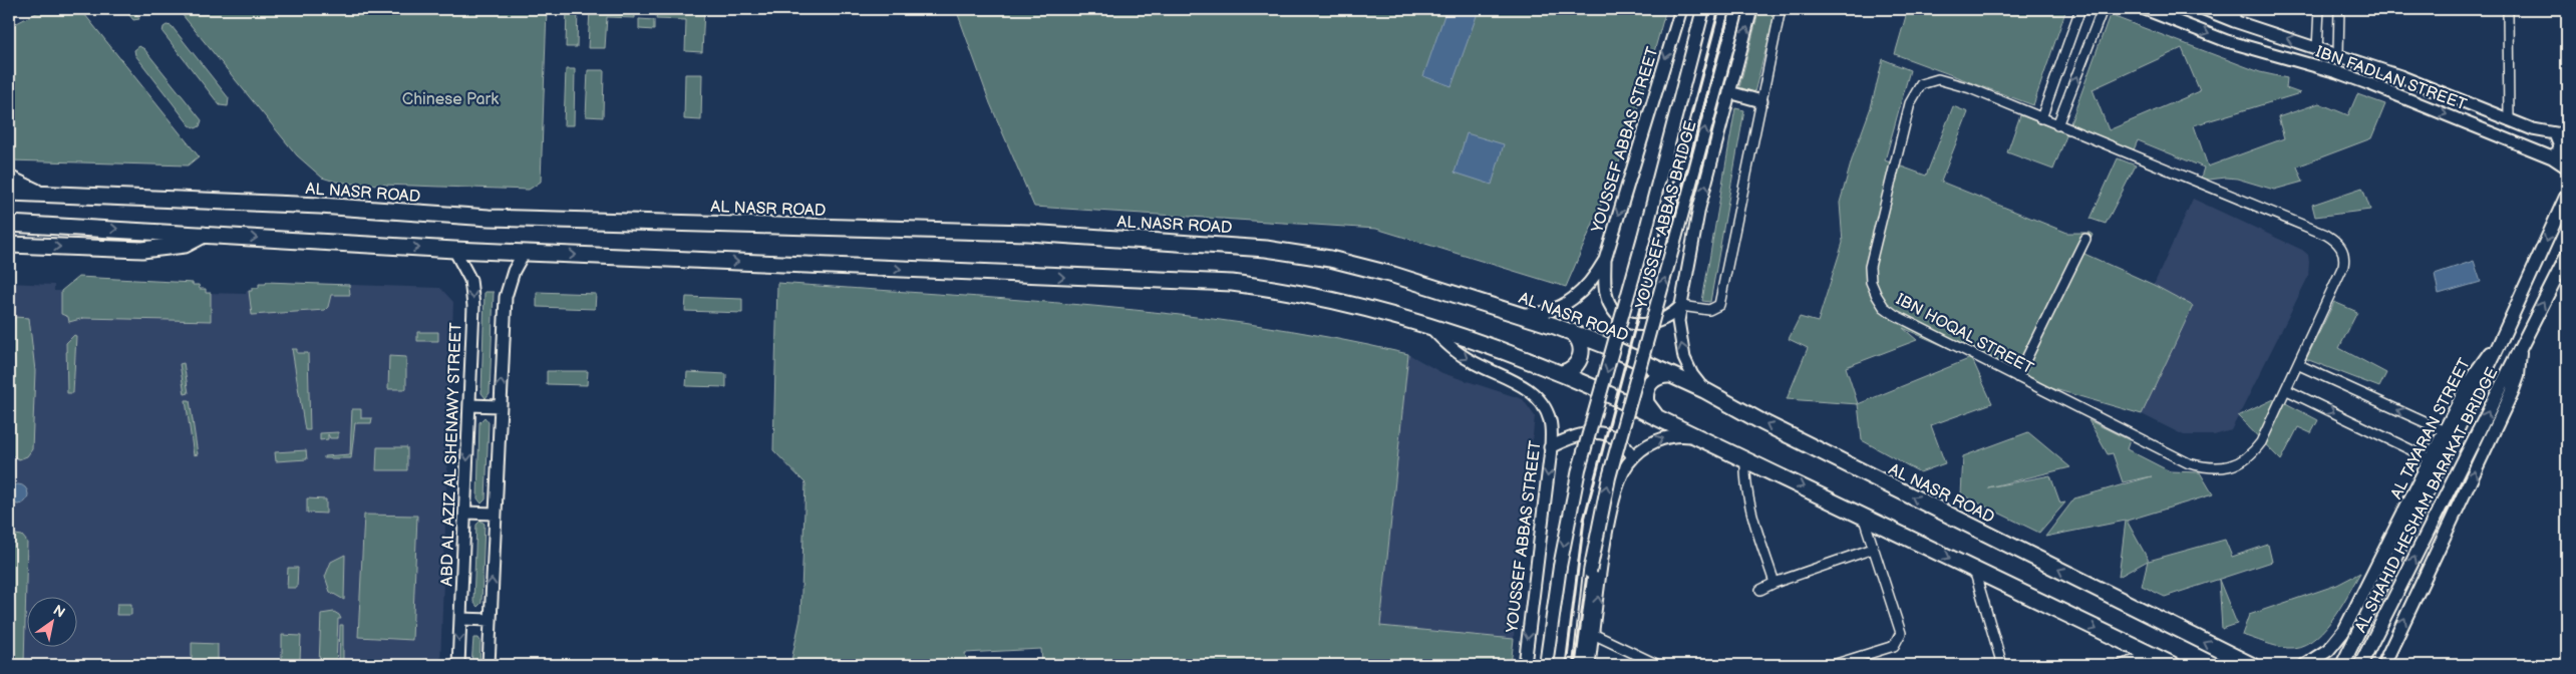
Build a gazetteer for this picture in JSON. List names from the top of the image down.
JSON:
{
  "streets": {
    "highway": ["AL NASR ROAD"],
    "main road": ["YOUSSEF ABBAS BRIDGE", "AL TAYARAN STREET", "AL SHAHID HESHAM BARAKAT BRIDGE"],
    "street": [
      "IBN FADLAN STREET",
      "YOUSSEF ABBAS STREET",
      "IBN HOQAL STREET",
      "ABD AL AZIZ AL SHENAWY STREET"
    ]
  },
  "crossings": [
    ["YOUSSEF ABBAS STREET", "AL NASR ROAD"],
    ["AL TAYARAN STREET", "AL SHAHID HESHAM BARAKAT BRIDGE"]
  ],
  "parks": ["Chinese Park"],
  "north": "top right"
}
